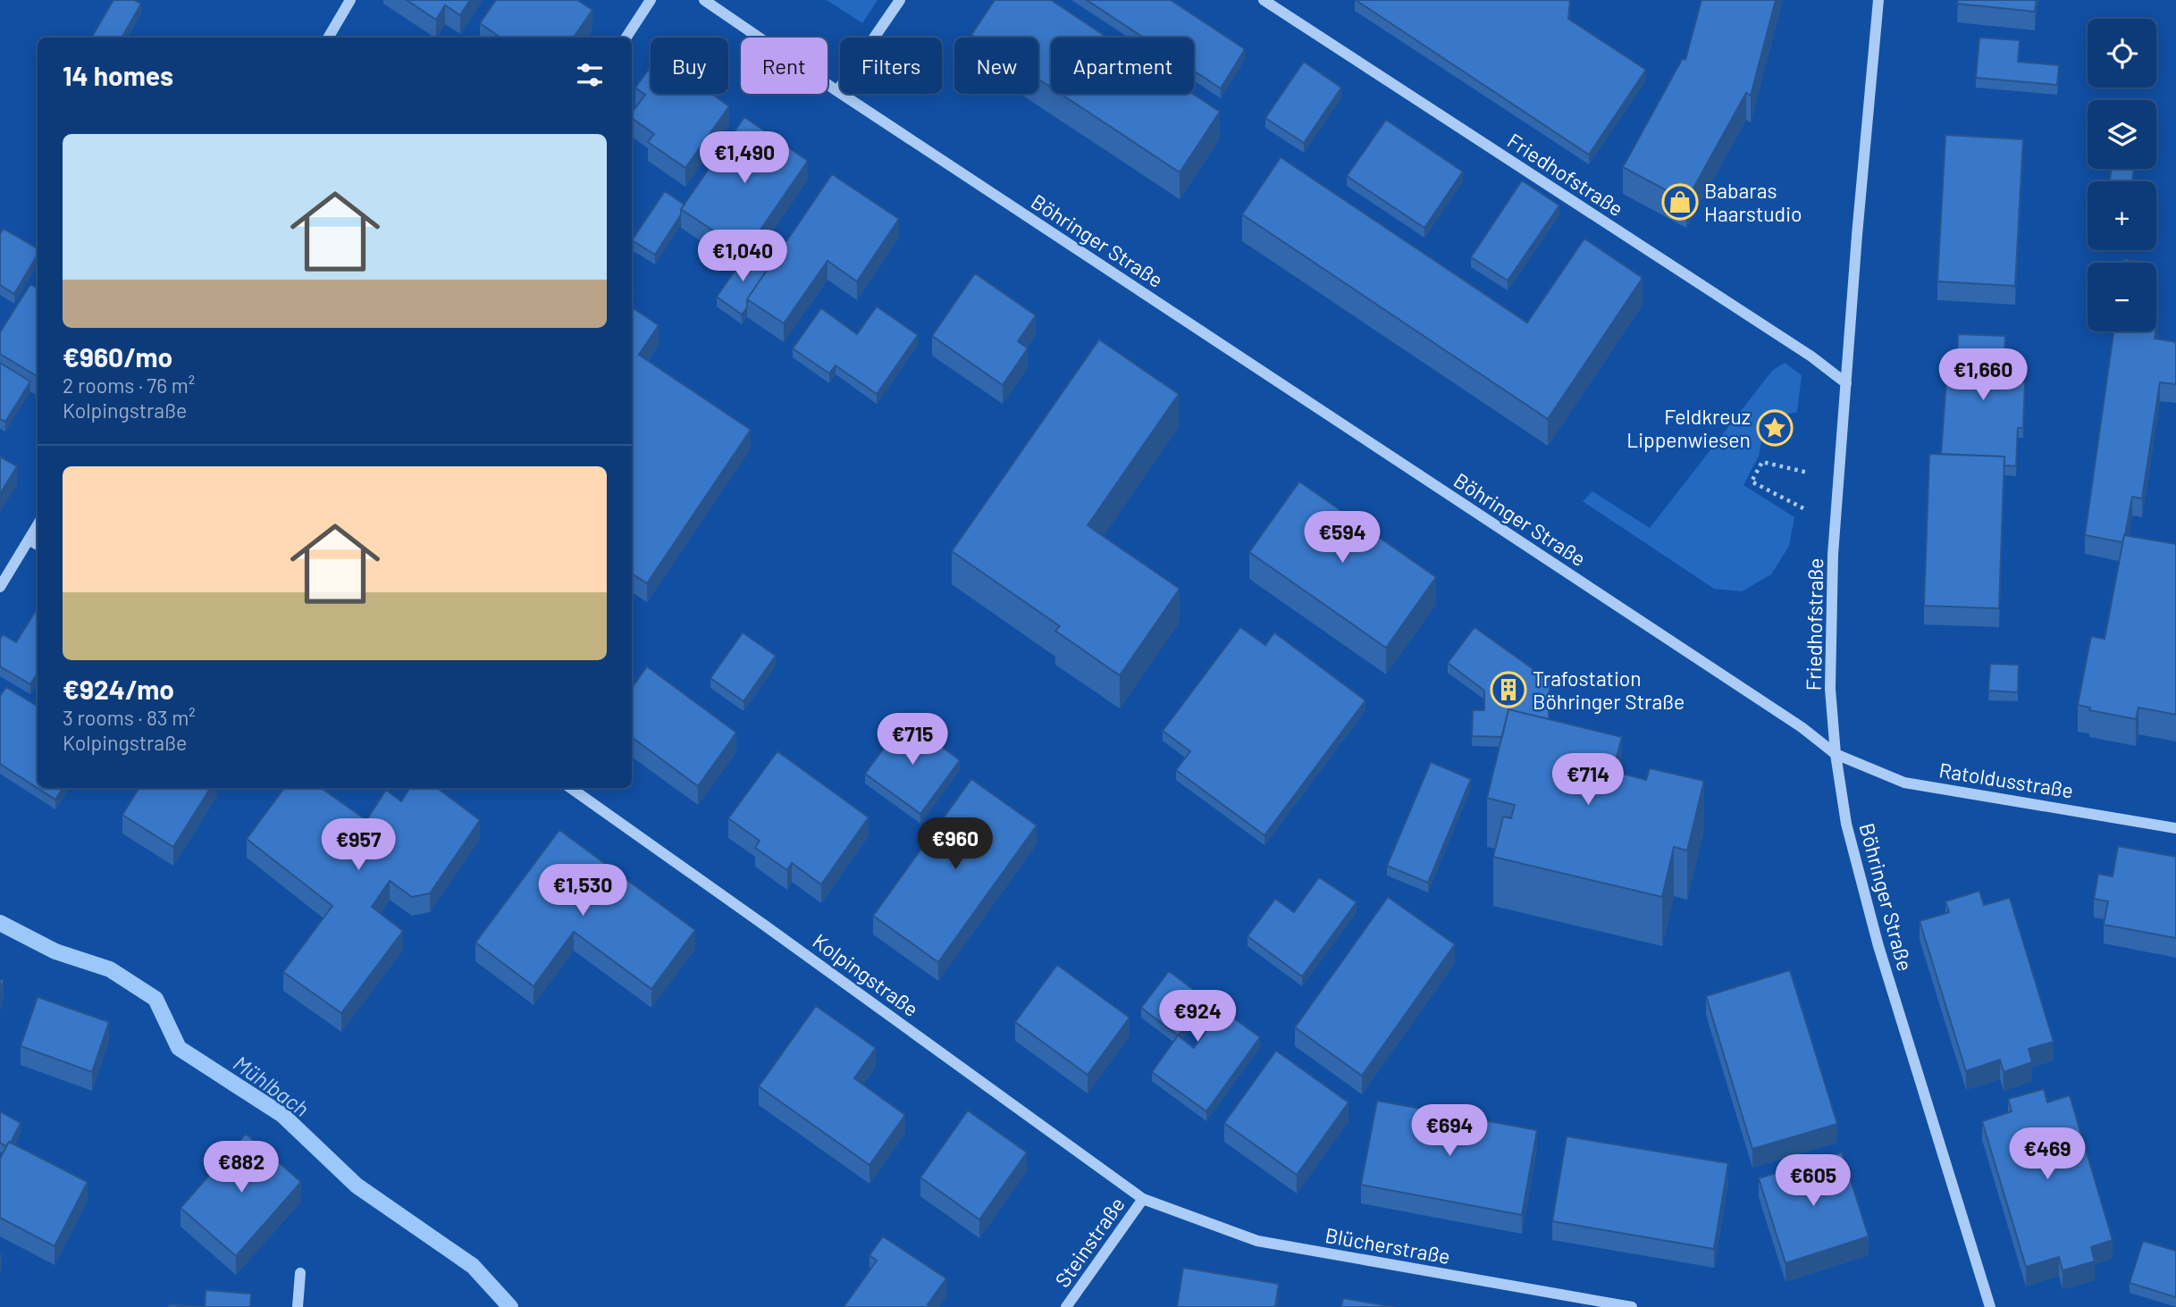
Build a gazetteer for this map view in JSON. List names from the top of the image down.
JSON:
{
  "streets": {
    "street": [
      "Friedhofstraße",
      "Böhringer Straße",
      "Ratoldusstraße",
      "Kolpingstraße",
      "Steinstraße",
      "Blücherstraße"
    ]
  },
  "crossings": [
    ["Friedhofstraße", "Böhringer Straße"],
    ["Friedhofstraße", "Ratoldusstraße"],
    ["Böhringer Straße", "Ratoldusstraße"],
    ["Kolpingstraße", "Steinstraße"],
    ["Kolpingstraße", "Blücherstraße"],
    ["Steinstraße", "Blücherstraße"]
  ],
  "water": ["Mühlbach"],
  "places": {
    "shop": ["Babaras Haarstudio"],
    "place": ["Feldkreuz Lippenwiesen"],
    "building": ["Trafostation Böhringer Straße"]
  },
  "page": {
    "map_buttons": ["+", "−"],
    "chip": [
      "Buy",
      "Rent",
      "Filters",
      "New",
      "Apartment"
    ],
    "heading": "14 homes",
    "list": [
      {
        "name": "€960/mo",
        "note": "2 rooms · 76 m² · Kolpingstraße"
      },
      {
        "name": "€924/mo",
        "note": "3 rooms · 83 m² · Kolpingstraße"
      }
    ],
    "price": [
      "€1,490",
      "€1,040",
      "€1,660",
      "€594",
      "€715",
      "€714",
      "€960",
      "€957",
      "€1,530",
      "€924",
      "€694",
      "€469",
      "€882",
      "€605"
    ]
  }
}
